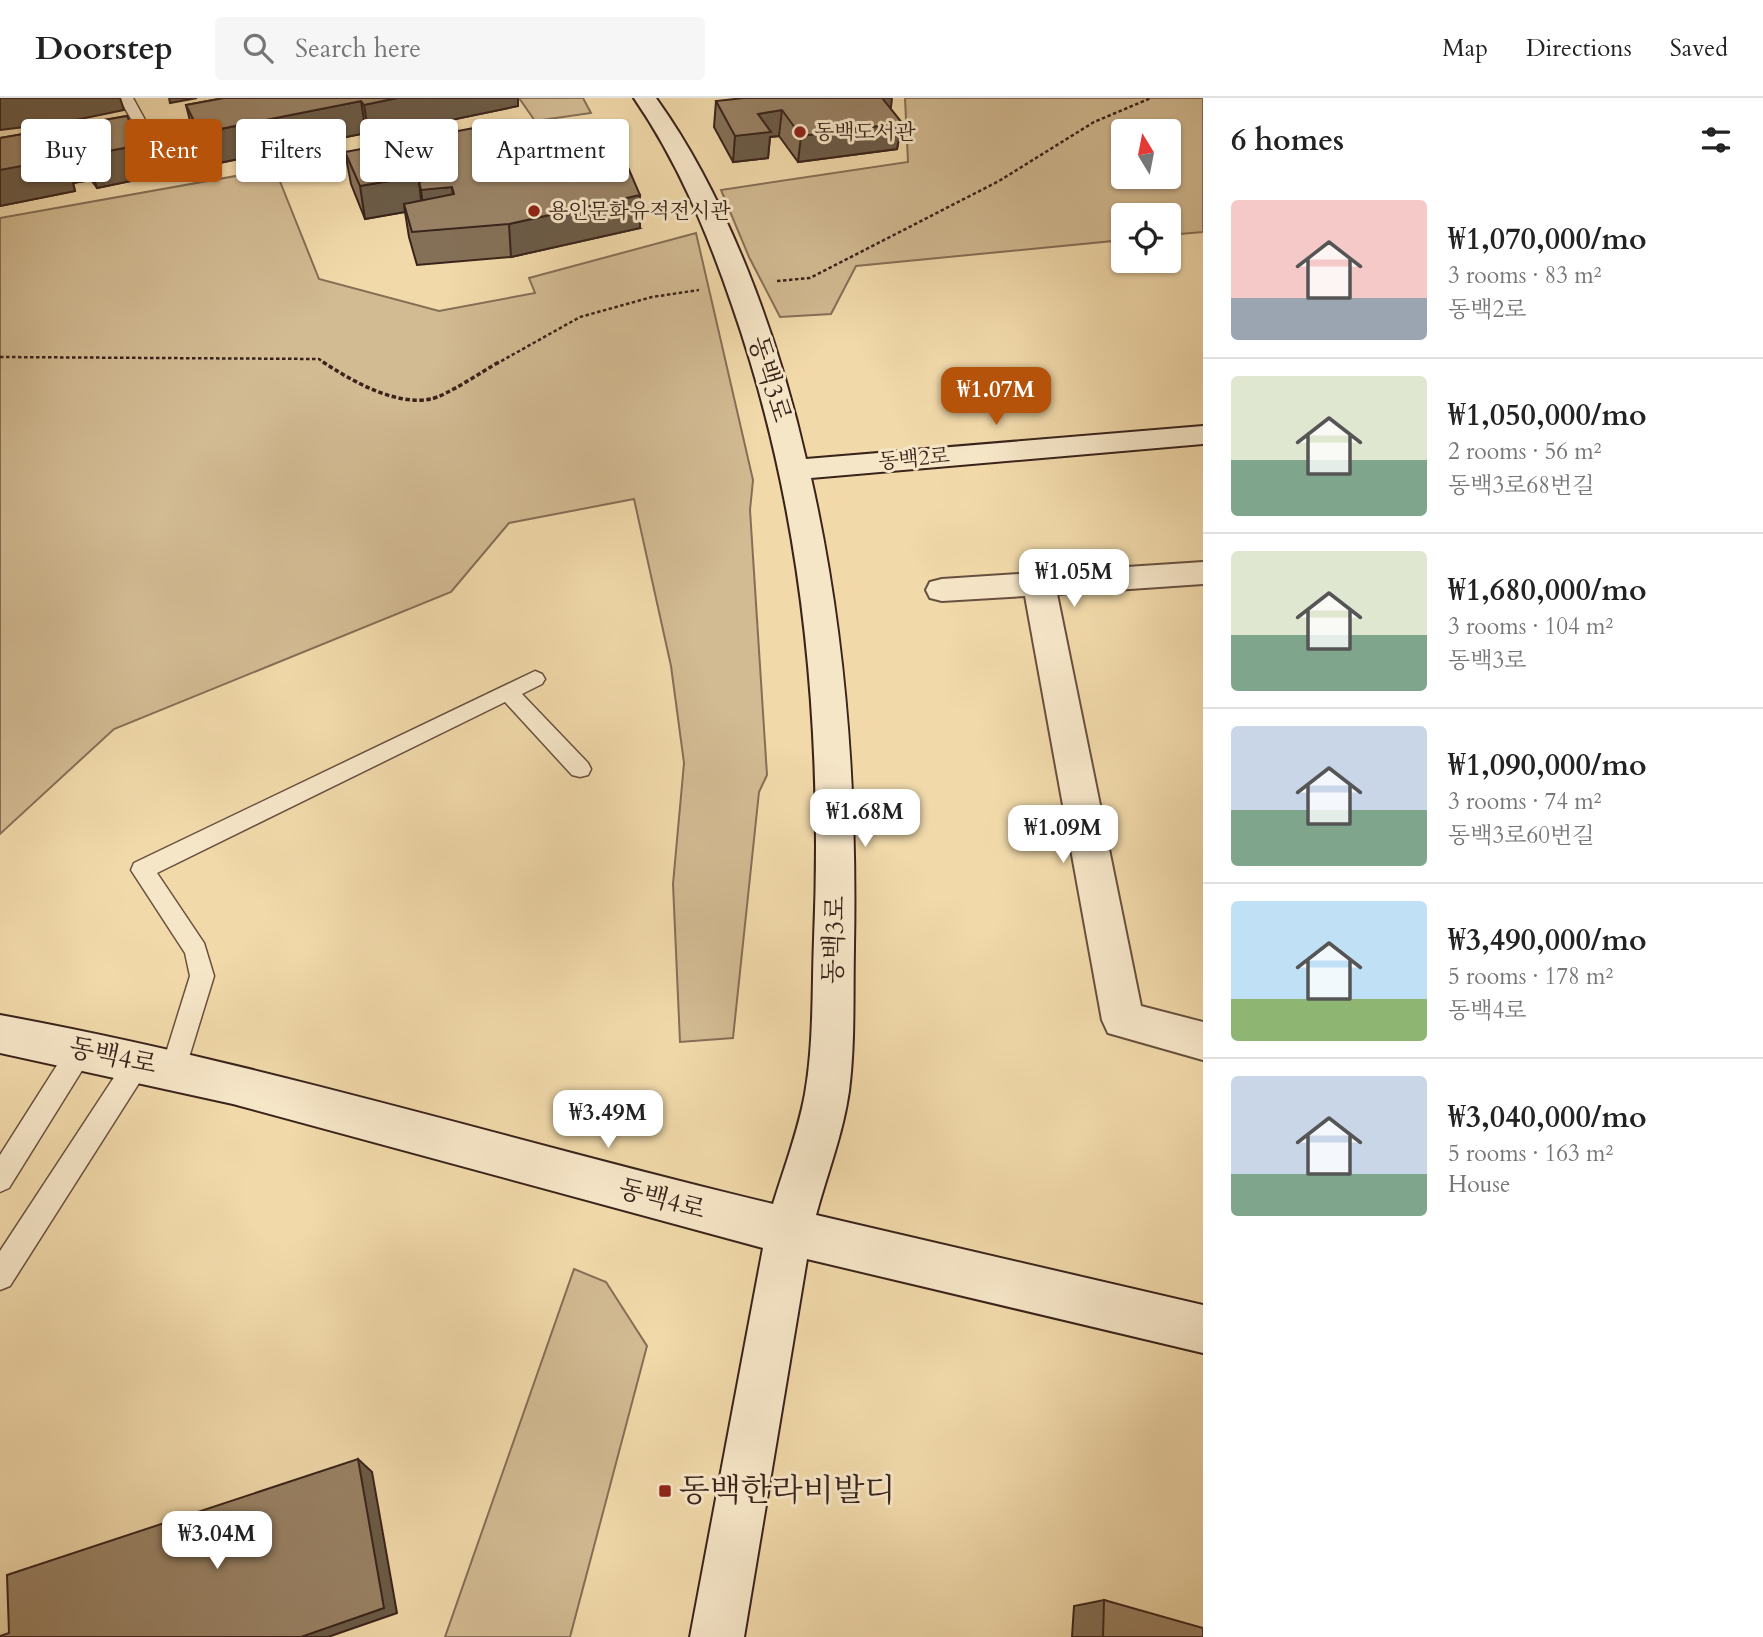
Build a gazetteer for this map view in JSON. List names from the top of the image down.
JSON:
{
  "streets": {
    "street": ["동백3로", "동백2로", "동백4로"]
  },
  "crossings": [
    ["동백3로", "동백2로"],
    ["동백3로", "동백4로"]
  ],
  "places": {
    "other": ["동백도서관", "용인문화유적전시관"],
    "transit": ["동백한라비발디"]
  },
  "north": "top",
  "page": {
    "header": "Doorstep",
    "search": "Search here",
    "nav": ["Map", "Directions", "Saved"],
    "heading": "6 homes",
    "chip": [
      "Buy",
      "Rent",
      "Filters",
      "New",
      "Apartment"
    ],
    "list": [
      {
        "name": "₩1,070,000/mo",
        "note": "3 rooms · 83 m² · 동백2로"
      },
      {
        "name": "₩1,050,000/mo",
        "note": "2 rooms · 56 m² · 동백3로68번길"
      },
      {
        "name": "₩1,680,000/mo",
        "note": "3 rooms · 104 m² · 동백3로"
      },
      {
        "name": "₩1,090,000/mo",
        "note": "3 rooms · 74 m² · 동백3로60번길"
      },
      {
        "name": "₩3,490,000/mo",
        "note": "5 rooms · 178 m² · 동백4로"
      },
      {
        "name": "₩3,040,000/mo",
        "note": "5 rooms · 163 m² · House"
      }
    ],
    "price": [
      "₩1.07M",
      "₩1.05M",
      "₩1.68M",
      "₩1.09M",
      "₩3.49M",
      "₩3.04M"
    ]
  }
}
